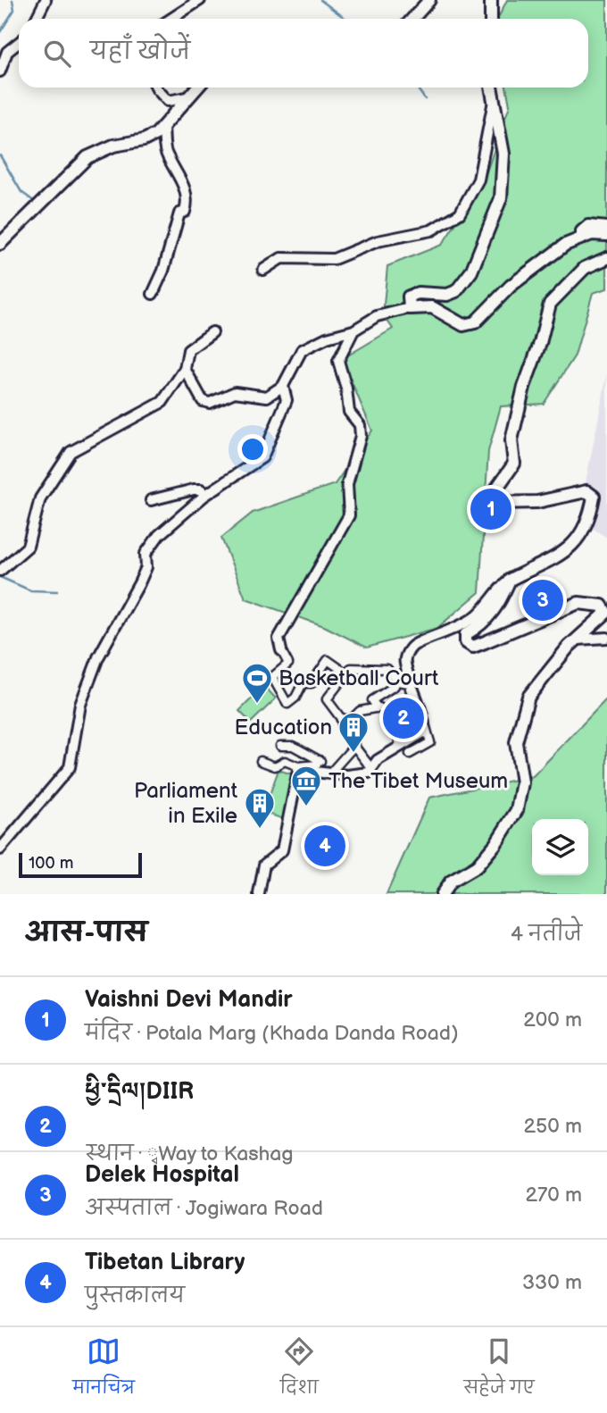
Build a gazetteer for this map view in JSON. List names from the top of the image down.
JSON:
{
  "places": {
    "sports": ["Basketball Court"],
    "building": ["Education", "Parliament in Exile"],
    "museum": ["The Tibet Museum"]
  },
  "scale_bar": "100 m",
  "page": {
    "search": "यहाँ खोजें",
    "pins": [
      "1",
      "3",
      "2",
      "4"
    ],
    "scale": "100 m",
    "heading": ["आस-पास", "4 नतीजे"],
    "list": [
      {
        "mark": "1",
        "name": "Vaishni Devi Mandir",
        "note": "मंदिर · Potala Marg (Khada Danda Road)",
        "value": "200 m"
      },
      {
        "mark": "2",
        "name": "ཕྱི་དྲིལ།DIIR",
        "note": "स्थान · ྭWay to Kashag",
        "value": "250 m"
      },
      {
        "mark": "3",
        "name": "Delek Hospital",
        "note": "अस्पताल · Jogiwara Road",
        "value": "270 m"
      },
      {
        "mark": "4",
        "name": "Tibetan Library",
        "note": "पुस्तकालय",
        "value": "330 m"
      }
    ],
    "nav": ["मानचित्र", "दिशा", "सहेजे गए"]
  }
}
